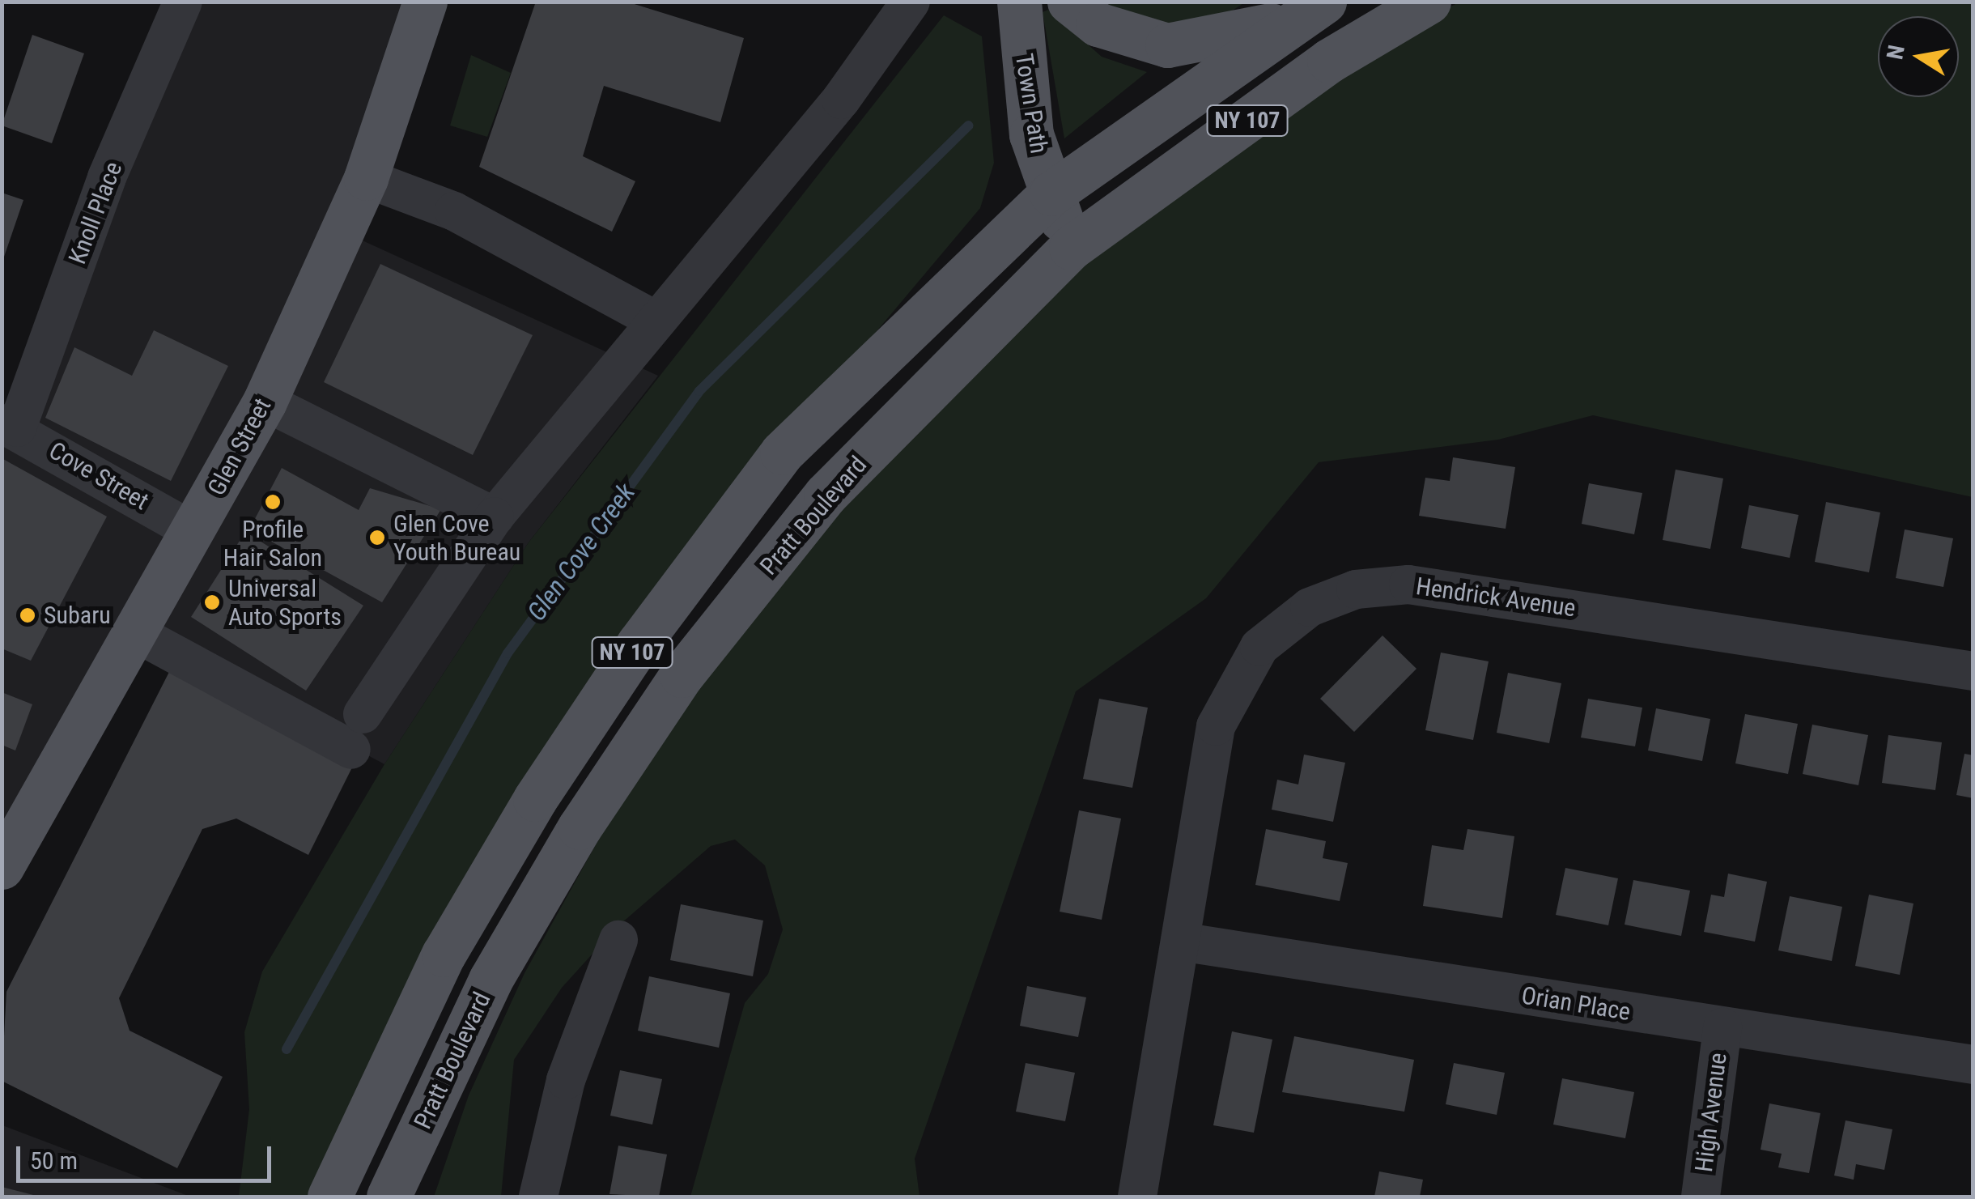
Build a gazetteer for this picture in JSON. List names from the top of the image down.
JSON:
{
  "streets": {
    "main road": [
      "Town Path",
      "NY 107",
      "Glen Street",
      "Pratt Boulevard"
    ],
    "street": [
      "Knoll Place",
      "Cove Street",
      "Hendrick Avenue",
      "Orian Place",
      "High Avenue"
    ]
  },
  "crossings": [
    ["Town Path", "NY 107"],
    ["Town Path", "Pratt Boulevard"],
    ["Knoll Place", "Cove Street"],
    ["Glen Street", "Cove Street"],
    ["Hendrick Avenue", "Orian Place"],
    ["Orian Place", "High Avenue"]
  ],
  "water": ["Glen Cove Creek"],
  "places": [
    "Profile Hair Salon",
    "Glen Cove Youth Bureau",
    "Universal Auto Sports",
    "Subaru"
  ],
  "scale_bar": "50 m",
  "north": "left"
}
